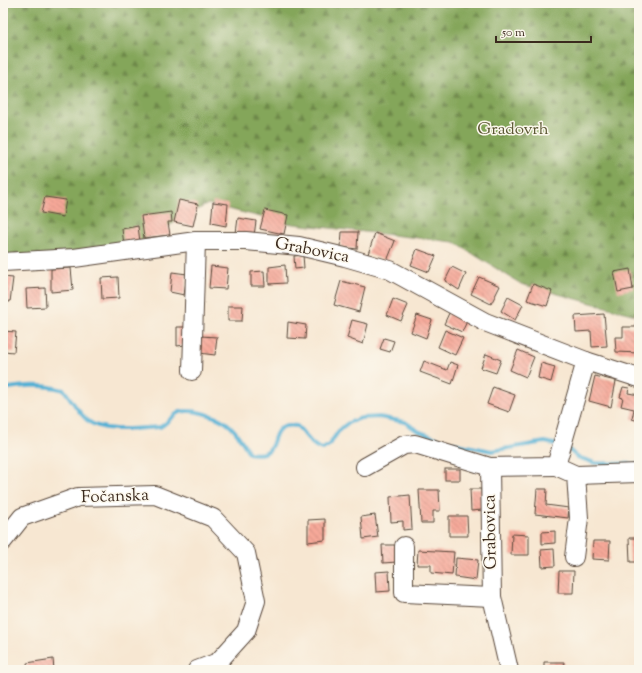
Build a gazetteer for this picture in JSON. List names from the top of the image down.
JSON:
{
  "streets": {
    "street": ["Grabovica", "Fočanska"]
  },
  "parks": ["Gradovrh"],
  "scale_bar": "50 m"
}
